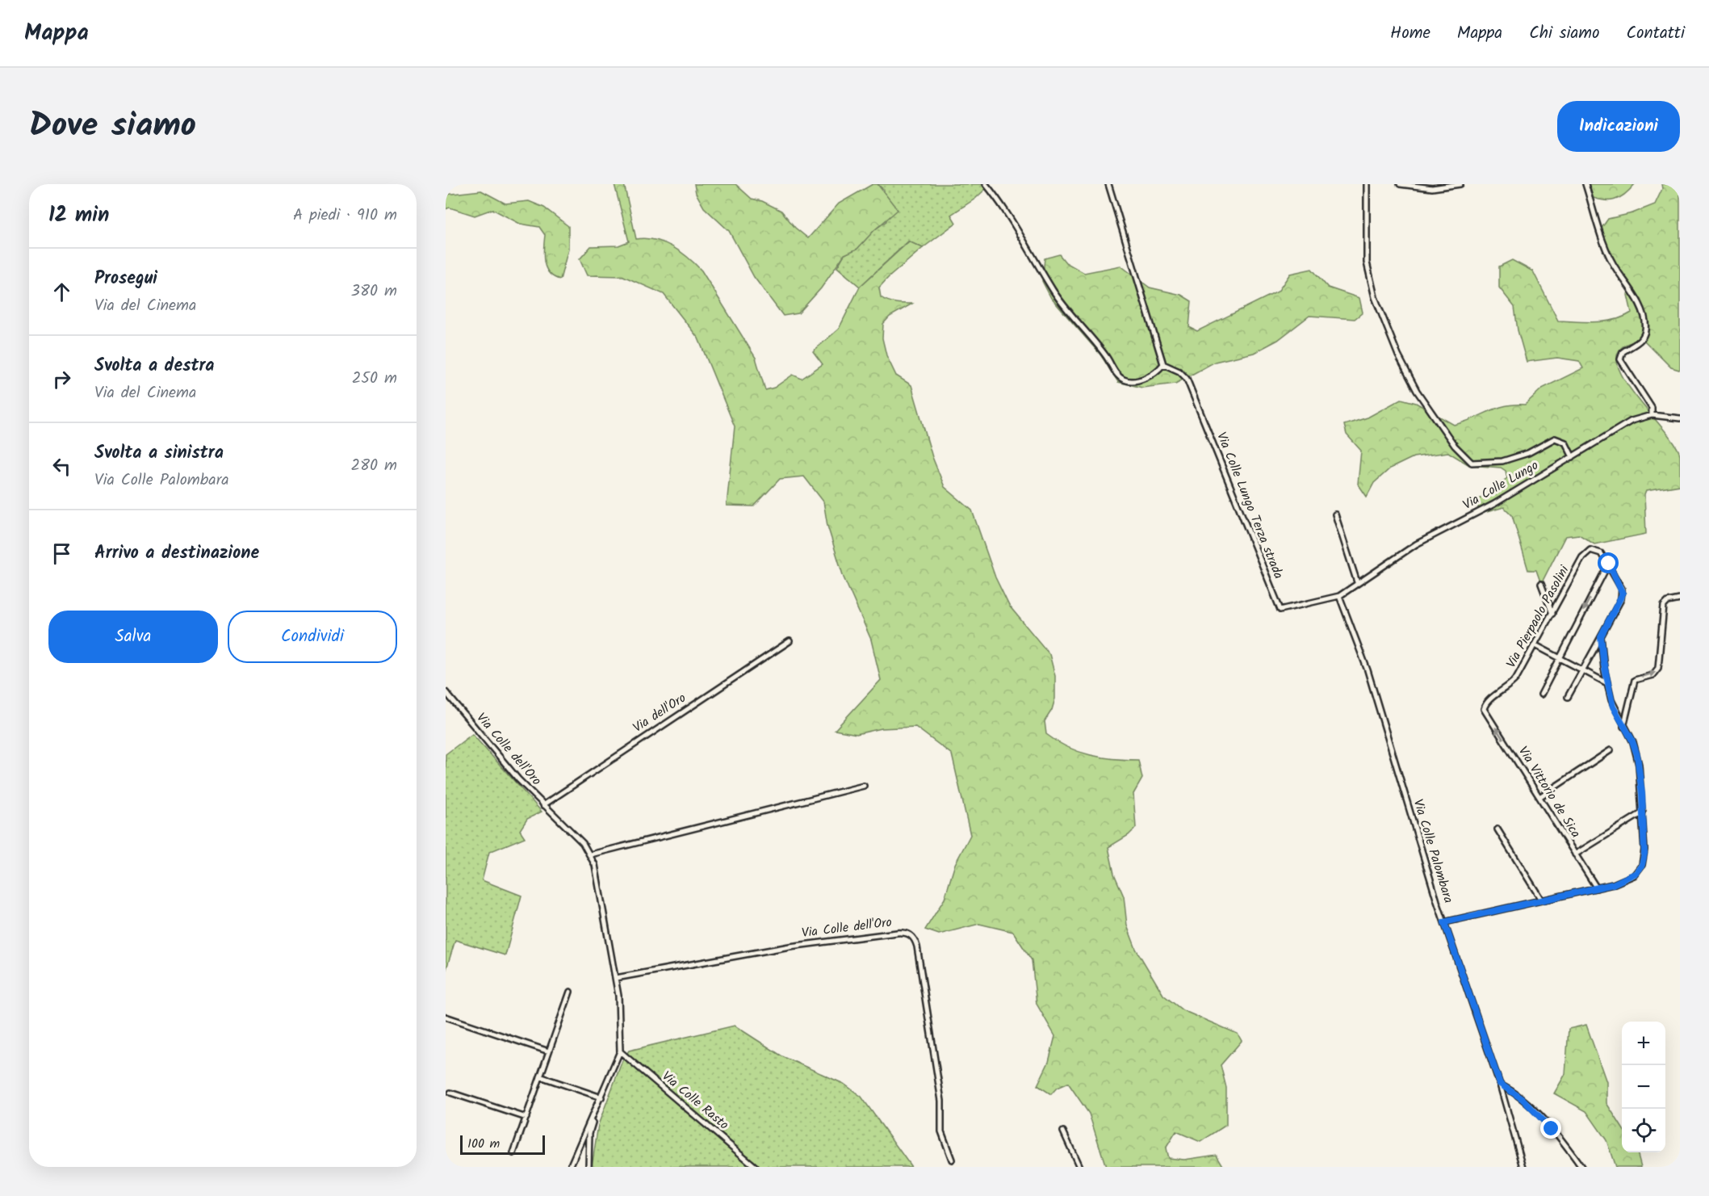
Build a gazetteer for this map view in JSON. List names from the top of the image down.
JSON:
{
  "streets": {
    "street": [
      "Via Colle Lungo",
      "Via Colle Lungo Terza strada",
      "Via Pierpaolo Pasolini",
      "Via dell'Oro",
      "Via Colle dell'Oro",
      "Via Vittorio de Sica",
      "Via Colle Palombara",
      "Via Colle Rasto"
    ]
  },
  "crossings": [
    ["Via Colle Lungo", "Via Colle Lungo Terza strada"],
    ["Via Colle Lungo", "Via Colle Palombara"],
    ["Via Colle Lungo Terza strada", "Via Colle Palombara"],
    ["Via Pierpaolo Pasolini", "Via Vittorio de Sica"],
    ["Via dell'Oro", "Via Colle dell'Oro"],
    ["Via Colle dell'Oro", "Via Colle Rasto"]
  ],
  "one_way": ["Via Vittorio de Sica"],
  "scale_bar": "100 m",
  "page": {
    "header": "Mappa",
    "nav": [
      "Home",
      "Mappa",
      "Chi siamo",
      "Contatti"
    ],
    "title": "Dove siamo",
    "buttons": [
      "Indicazioni",
      ["Salva", "Condividi"]
    ],
    "heading": ["12 min", "A piedi · 910 m"],
    "list": [
      ["Prosegui", "Via del Cinema", "380 m"],
      ["Svolta a destra", "Via del Cinema", "250 m"],
      ["Svolta a sinistra", "Via Colle Palombara", "280 m"],
      "Arrivo a destinazione"
    ],
    "map_buttons": ["+", "−"],
    "scale": "100 m"
  }
}
